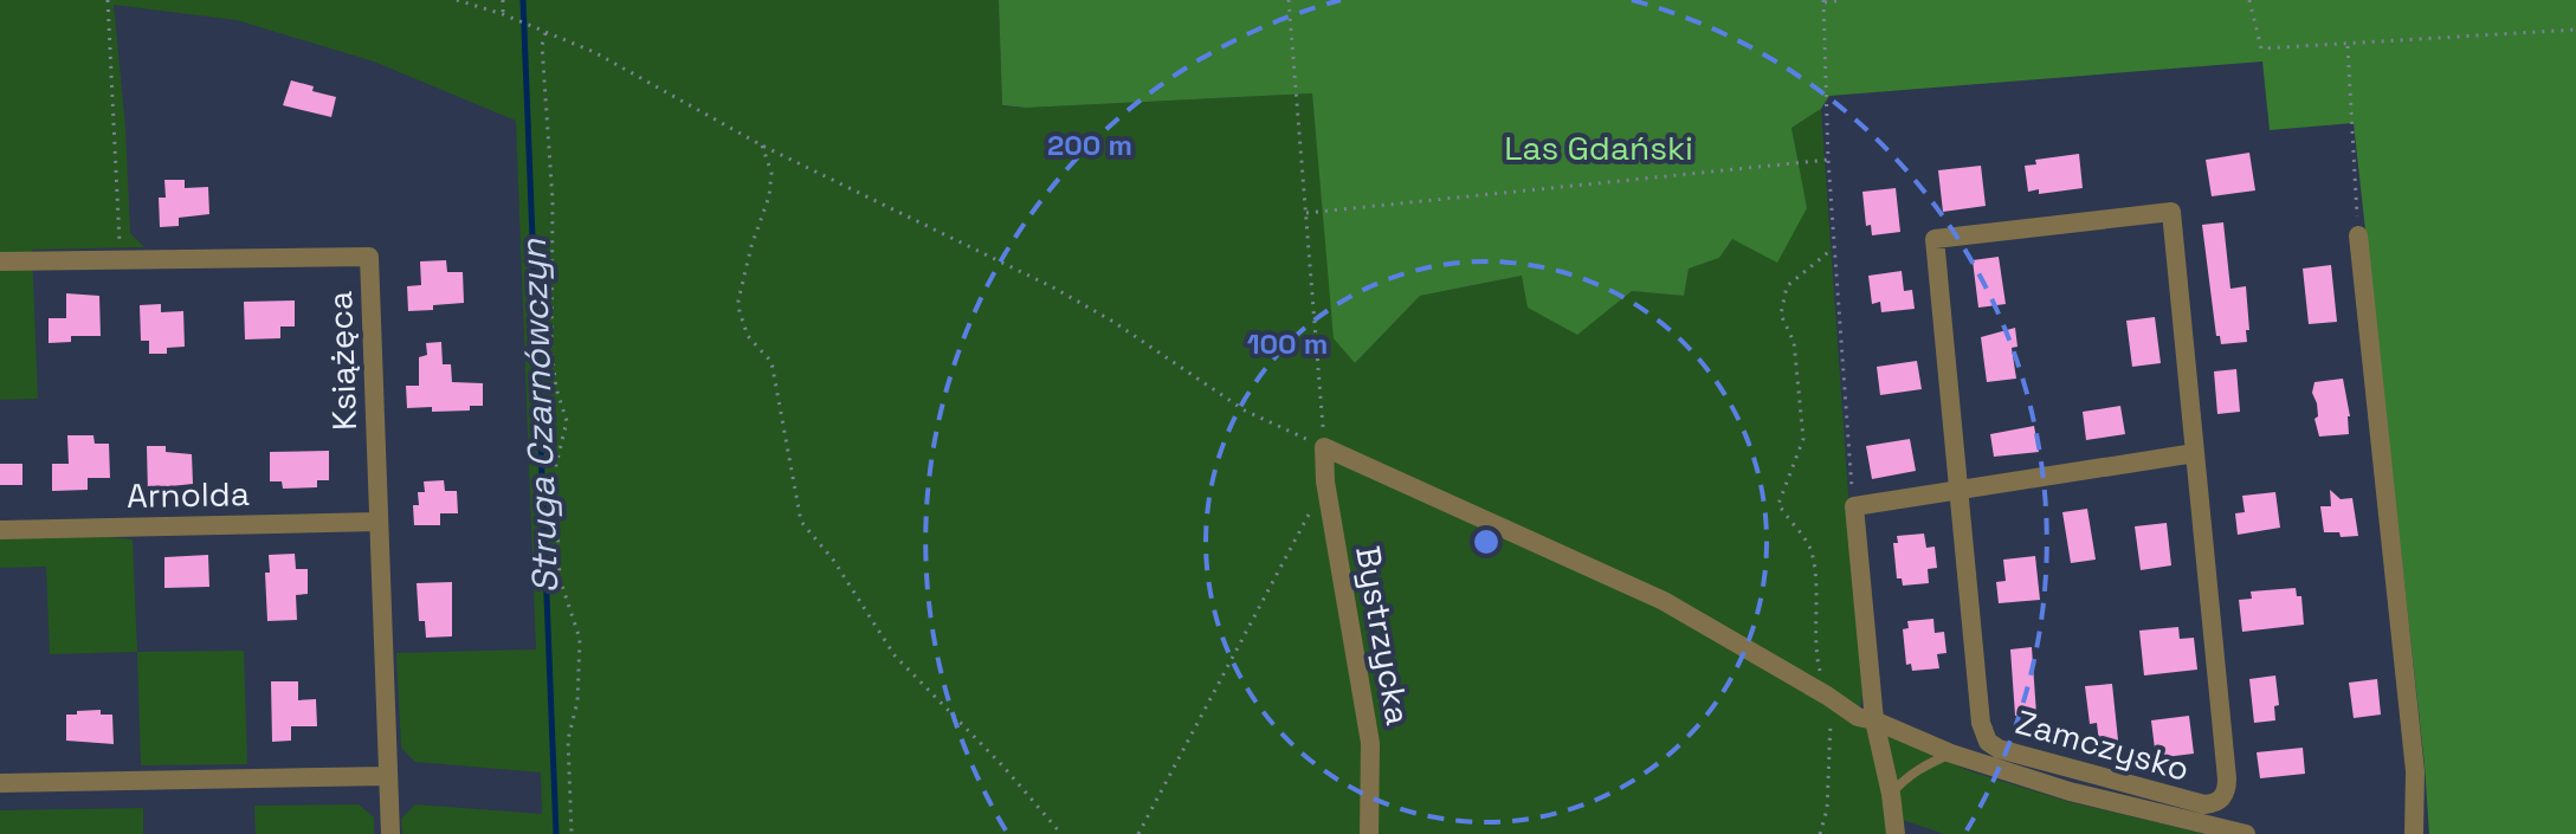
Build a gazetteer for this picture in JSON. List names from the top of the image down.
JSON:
{
  "streets": {
    "street": [
      "Książęca",
      "Arnolda",
      "Bystrzycka",
      "Zamczysko"
    ]
  },
  "crossings": [
    ["Książęca", "Arnolda"]
  ],
  "water": ["Struga Czarnówczyn"],
  "parks": ["Las Gdański"],
  "rings": ["200 m", "100 m"]
}
